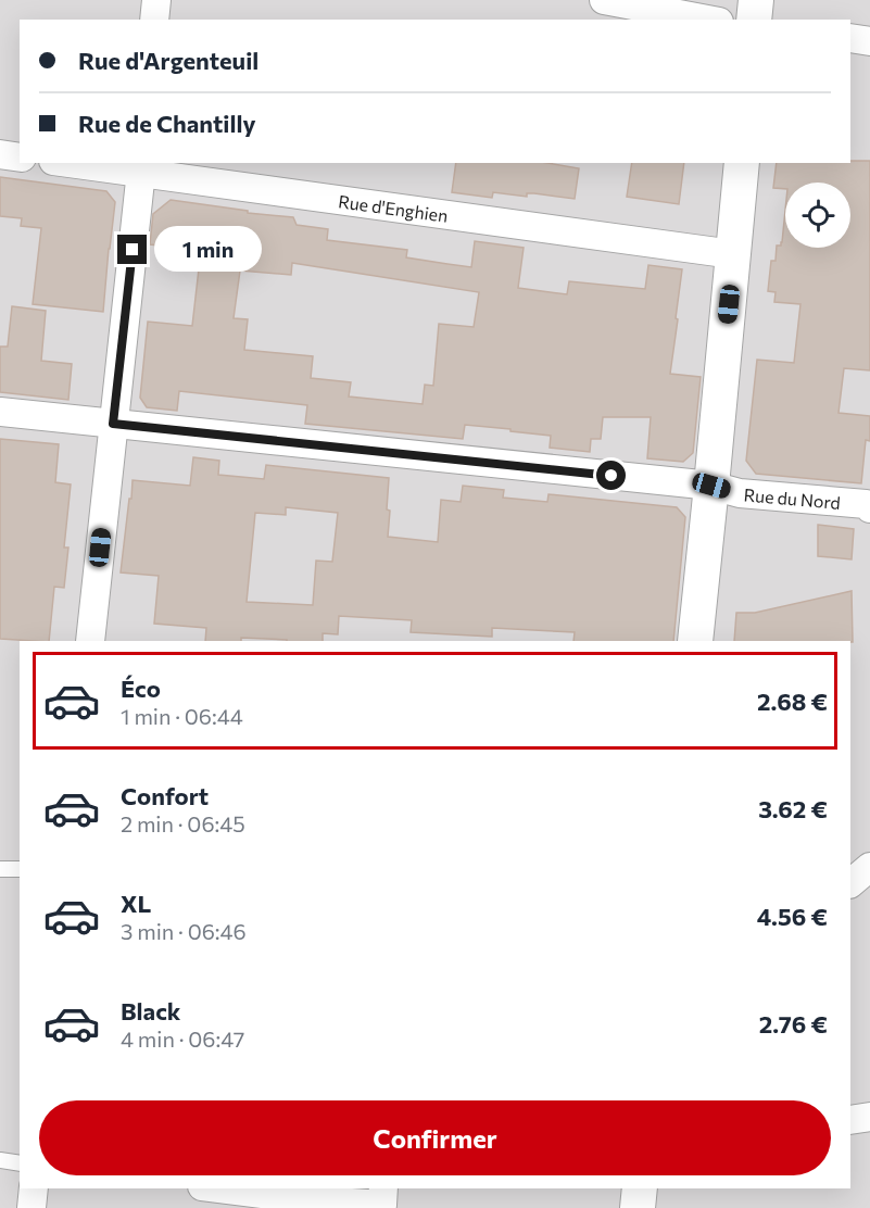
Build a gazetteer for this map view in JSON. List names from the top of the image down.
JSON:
{
  "streets": {
    "street": ["Rue d'Enghien", "Rue du Nord"]
  },
  "page": {
    "banner": ["Rue d'Argenteuil", "Rue de Chantilly"],
    "bubble": "1 min",
    "list": [
      {
        "name": "Éco",
        "note": "1 min · 06:44",
        "value": "2.68 €"
      },
      {
        "name": "Confort",
        "note": "2 min · 06:45",
        "value": "3.62 €"
      },
      {
        "name": "XL",
        "note": "3 min · 06:46",
        "value": "4.56 €"
      },
      {
        "name": "Black",
        "note": "4 min · 06:47",
        "value": "2.76 €"
      }
    ],
    "buttons": "Confirmer"
  }
}
